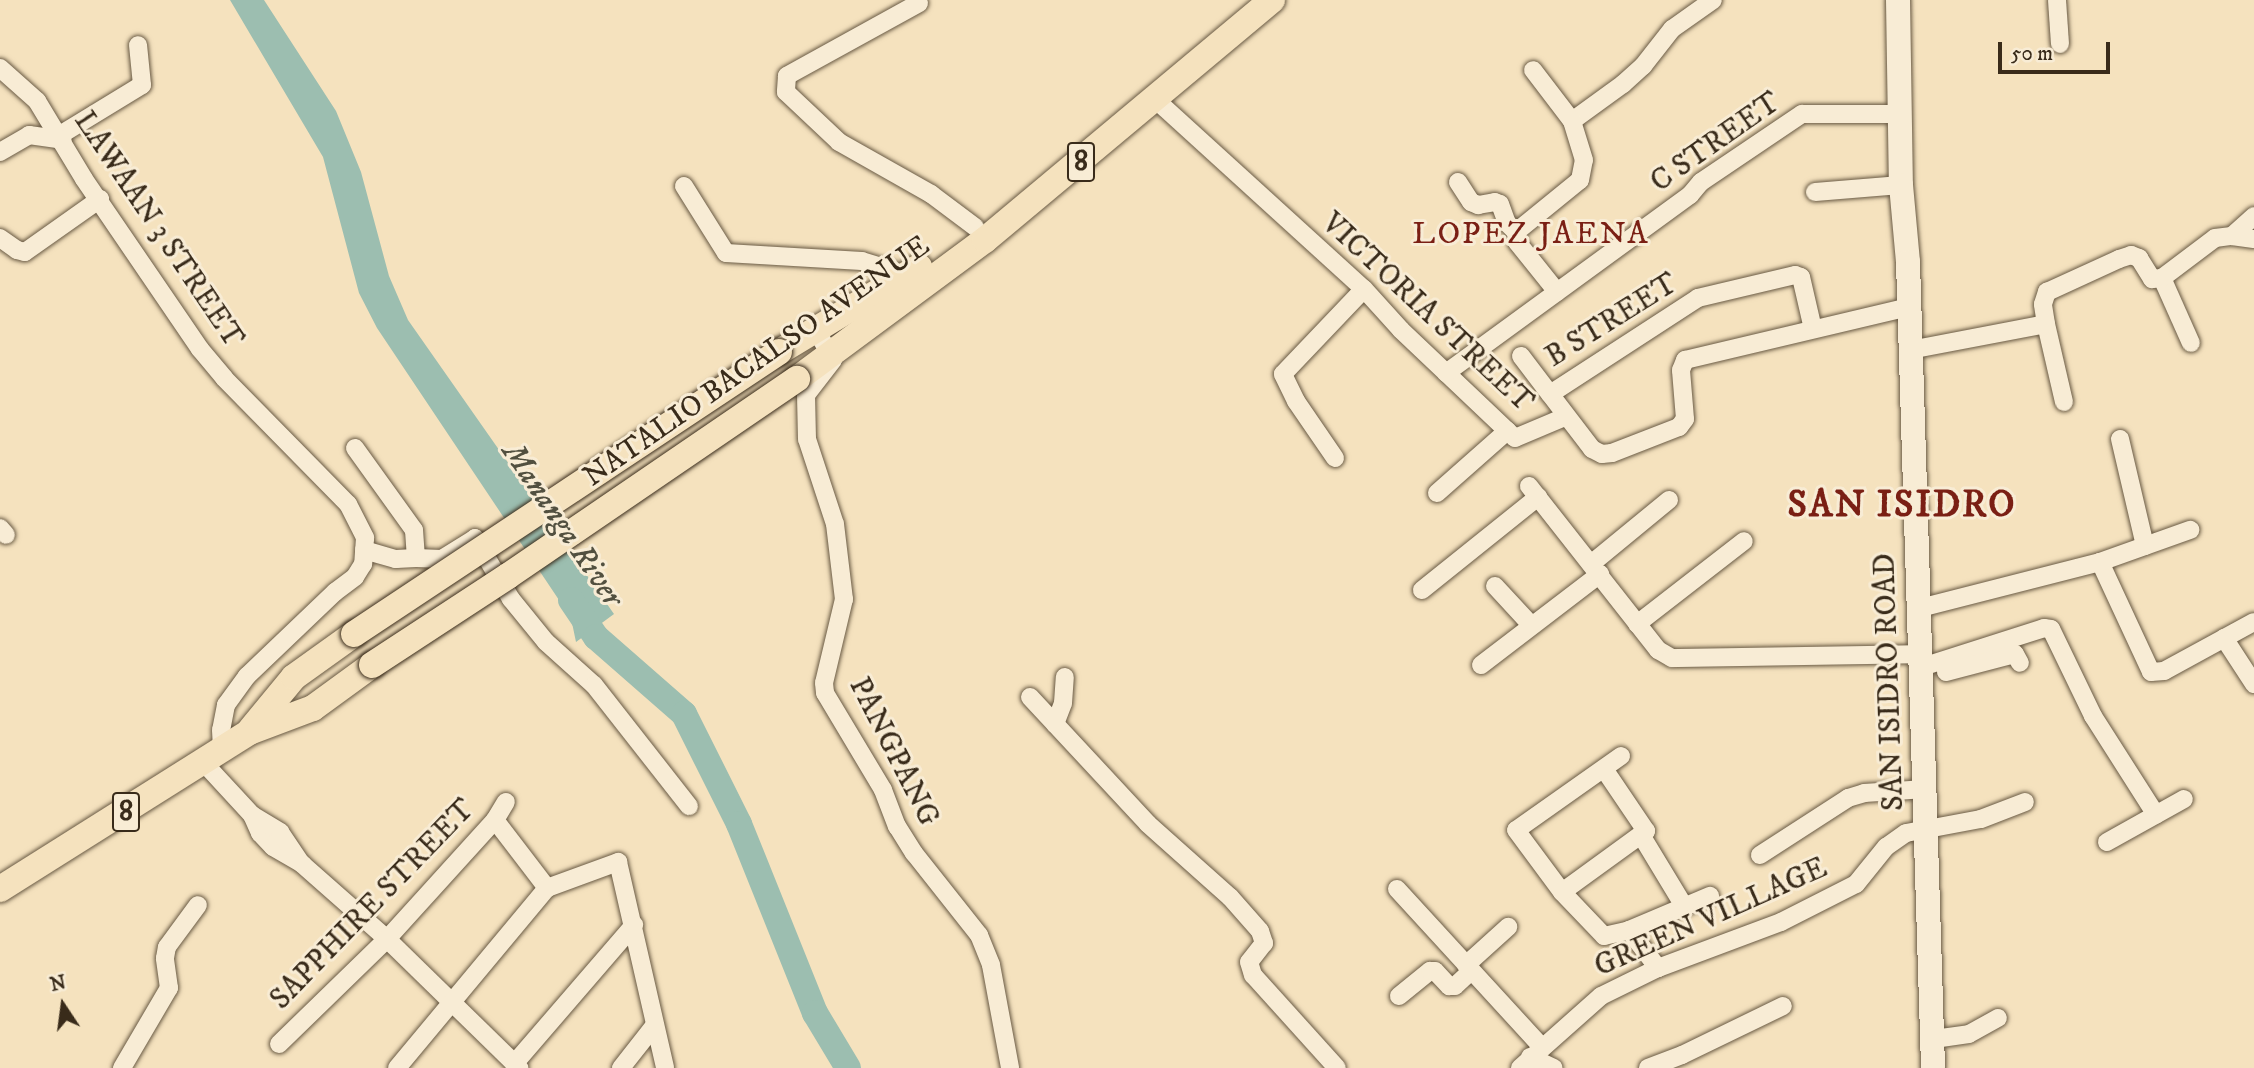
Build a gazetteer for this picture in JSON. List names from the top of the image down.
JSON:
{
  "streets": {
    "main road": ["8", "NATALIO BACALSO AVENUE"],
    "street": [
      "C STREET",
      "LAWAAN 3 STREET",
      "VICTORIA STREET",
      "B STREET",
      "SAN ISIDRO ROAD",
      "PANGPANG",
      "SAPPHIRE STREET",
      "GREEN VILLAGE"
    ]
  },
  "crossings": [
    ["C STREET", "VICTORIA STREET"],
    ["C STREET", "SAN ISIDRO ROAD"],
    ["VICTORIA STREET", "B STREET"],
    ["VICTORIA STREET", "NATALIO BACALSO AVENUE"],
    ["VICTORIA STREET", "SAN ISIDRO ROAD"],
    ["NATALIO BACALSO AVENUE", "PANGPANG"],
    ["SAN ISIDRO ROAD", "GREEN VILLAGE"]
  ],
  "districts": ["LOPEZ JAENA", "SAN ISIDRO"],
  "water": ["Mananga River"],
  "scale_bar": "50 m",
  "north": "top"
}
